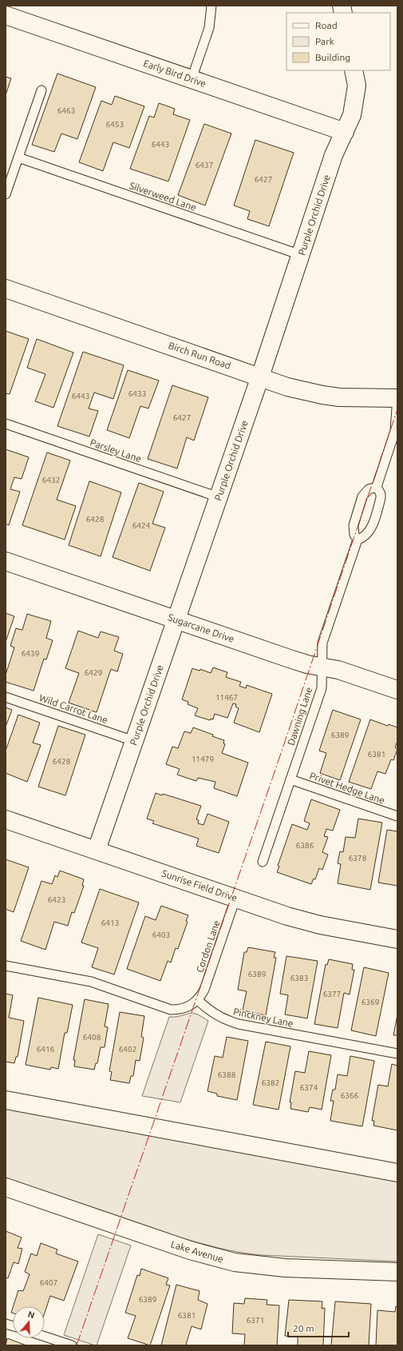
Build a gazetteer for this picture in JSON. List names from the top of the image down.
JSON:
{
  "streets": {
    "street": [
      "Early Bird Drive",
      "Purple Orchid Drive",
      "Birch Run Road",
      "Sugarcane Drive",
      "Sunrise Field Drive",
      "Lake Avenue"
    ],
    "lane": [
      "Silverweed Lane",
      "Parsley Lane",
      "Wild Carrot Lane",
      "Dawning Lane",
      "Privet Hedge Lane",
      "Cordon Lane",
      "Pinckney Lane"
    ]
  },
  "crossings": [
    ["Early Bird Drive", "Purple Orchid Drive"],
    ["Silverweed Lane", "Purple Orchid Drive"],
    ["Purple Orchid Drive", "Birch Run Road"],
    ["Purple Orchid Drive", "Parsley Lane"],
    ["Purple Orchid Drive", "Sugarcane Drive"],
    ["Purple Orchid Drive", "Wild Carrot Lane"],
    ["Purple Orchid Drive", "Sunrise Field Drive"],
    ["Sugarcane Drive", "Dawning Lane"],
    ["Dawning Lane", "Privet Hedge Lane"],
    ["Sunrise Field Drive", "Cordon Lane"],
    ["Cordon Lane", "Pinckney Lane"]
  ],
  "house_numbers": [
    "6463",
    "6453",
    "6443",
    "6437",
    "6427",
    "6433",
    "6443",
    "6427",
    "6432",
    "6428",
    "6424",
    "6439",
    "6429",
    "11467",
    "6389",
    "6381",
    "11479",
    "6428",
    "6386",
    "6378",
    "6423",
    "6413",
    "6403",
    "6389",
    "6383",
    "6377",
    "6369",
    "6408",
    "6416",
    "6402",
    "6388",
    "6382",
    "6374",
    "6366",
    "6407",
    "6389",
    "6381",
    "6371"
  ],
  "legend": ["Road", "Park", "Building"],
  "scale_bar": "20 m",
  "north": "top"
}
